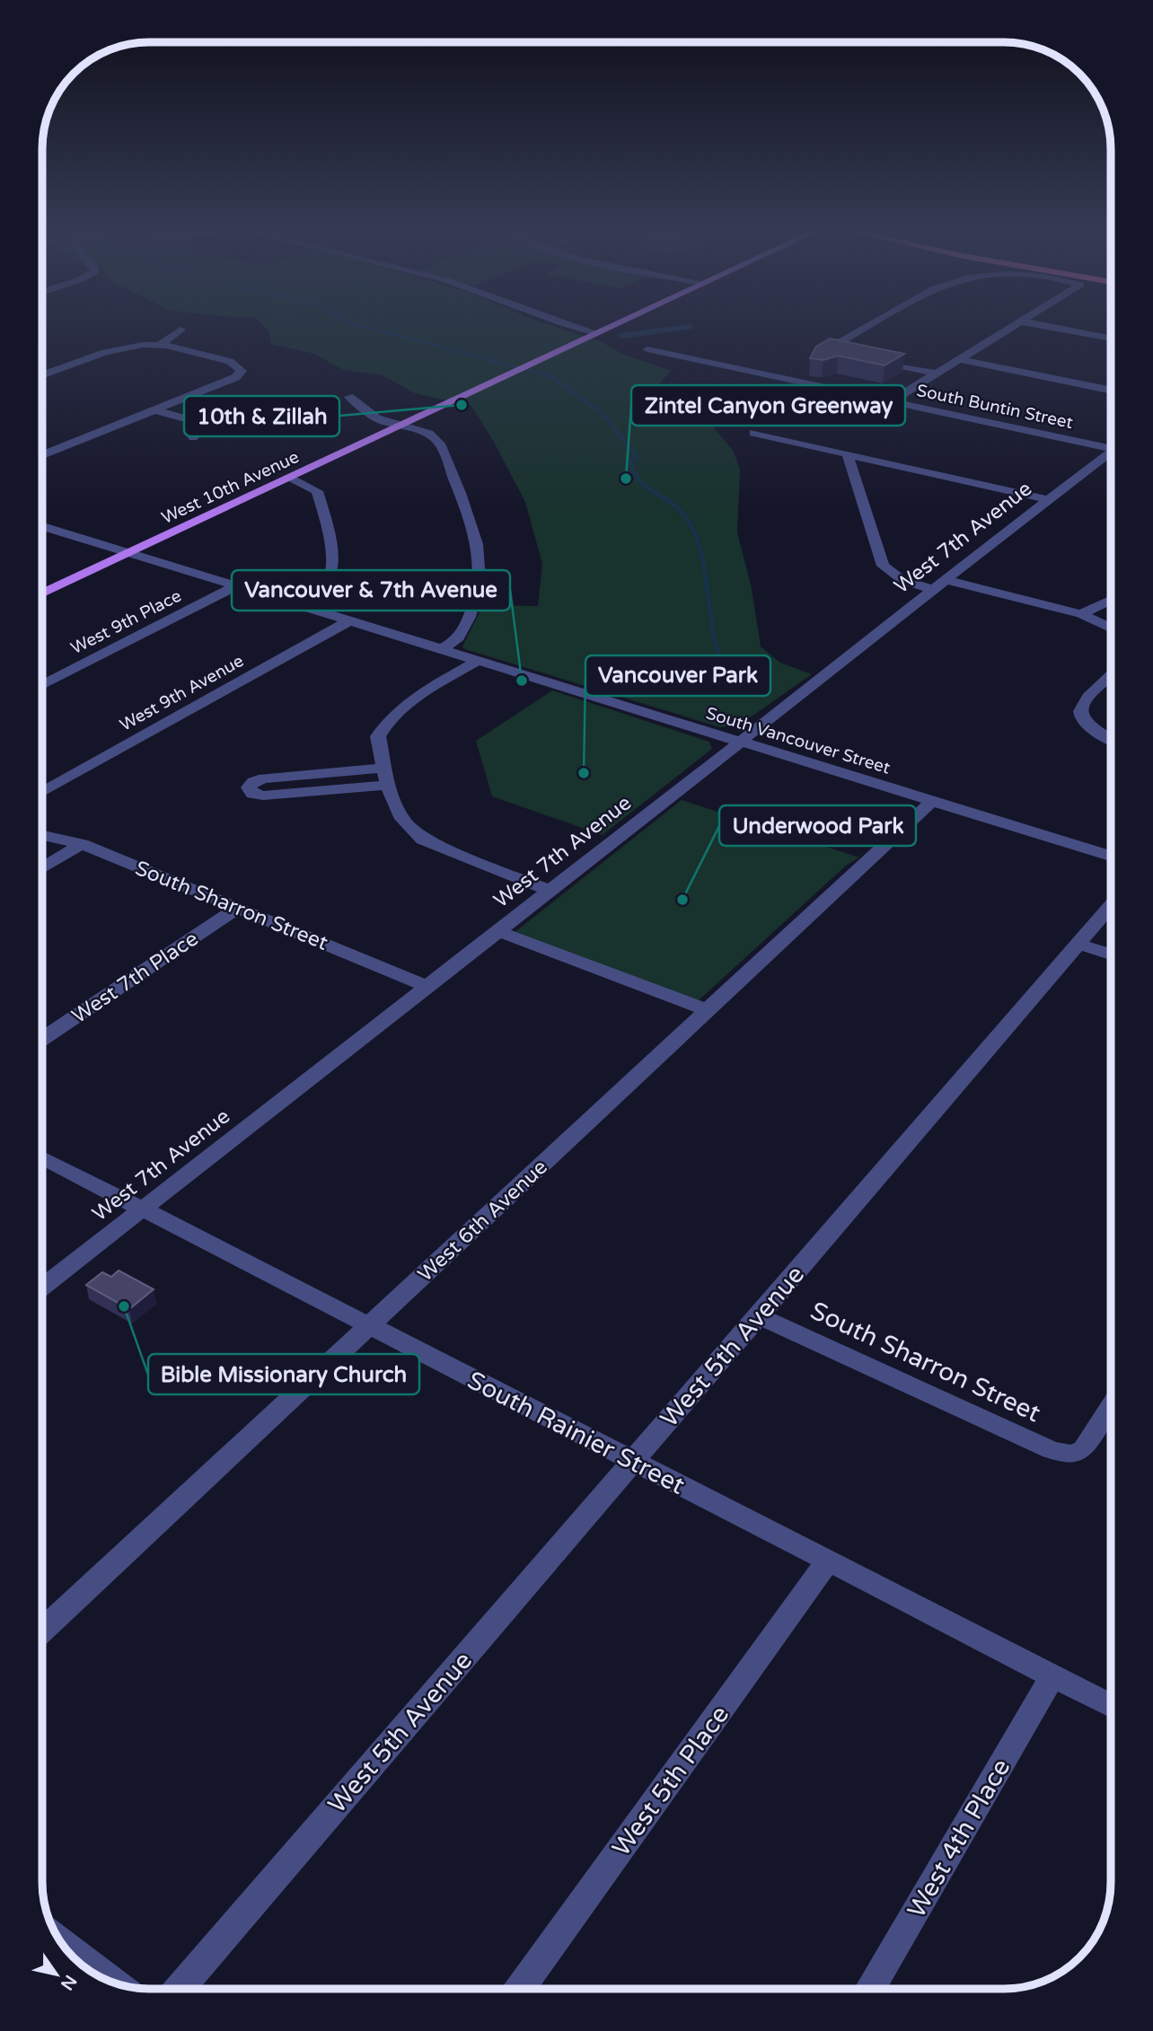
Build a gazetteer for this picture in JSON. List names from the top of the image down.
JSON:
{
  "streets": {
    "main road": ["West 10th Avenue"],
    "street": [
      "South Buntin Street",
      "West 7th Avenue",
      "West 9th Place",
      "West 9th Avenue",
      "South Vancouver Street",
      "South Sharron Street",
      "West 7th Place",
      "West 6th Avenue",
      "West 5th Avenue",
      "South Rainier Street",
      "West 5th Place",
      "West 4th Place"
    ]
  },
  "crossings": [
    ["West 10th Avenue", "South Vancouver Street"],
    ["West 7th Avenue", "South Vancouver Street"],
    ["West 7th Avenue", "South Sharron Street"],
    ["West 7th Avenue", "South Rainier Street"],
    ["West 9th Place", "South Vancouver Street"],
    ["West 9th Avenue", "South Vancouver Street"],
    ["South Vancouver Street", "West 6th Avenue"],
    ["South Sharron Street", "West 7th Place"],
    ["South Sharron Street", "West 5th Avenue"],
    ["West 6th Avenue", "South Rainier Street"],
    ["West 5th Avenue", "South Rainier Street"],
    ["South Rainier Street", "West 5th Place"],
    ["South Rainier Street", "West 4th Place"]
  ],
  "places": [
    "10th & Zillah",
    "Zintel Canyon Greenway",
    "Vancouver & 7th Avenue",
    "Vancouver Park",
    "Underwood Park",
    "Bible Missionary Church"
  ],
  "north": "bottom right"
}
